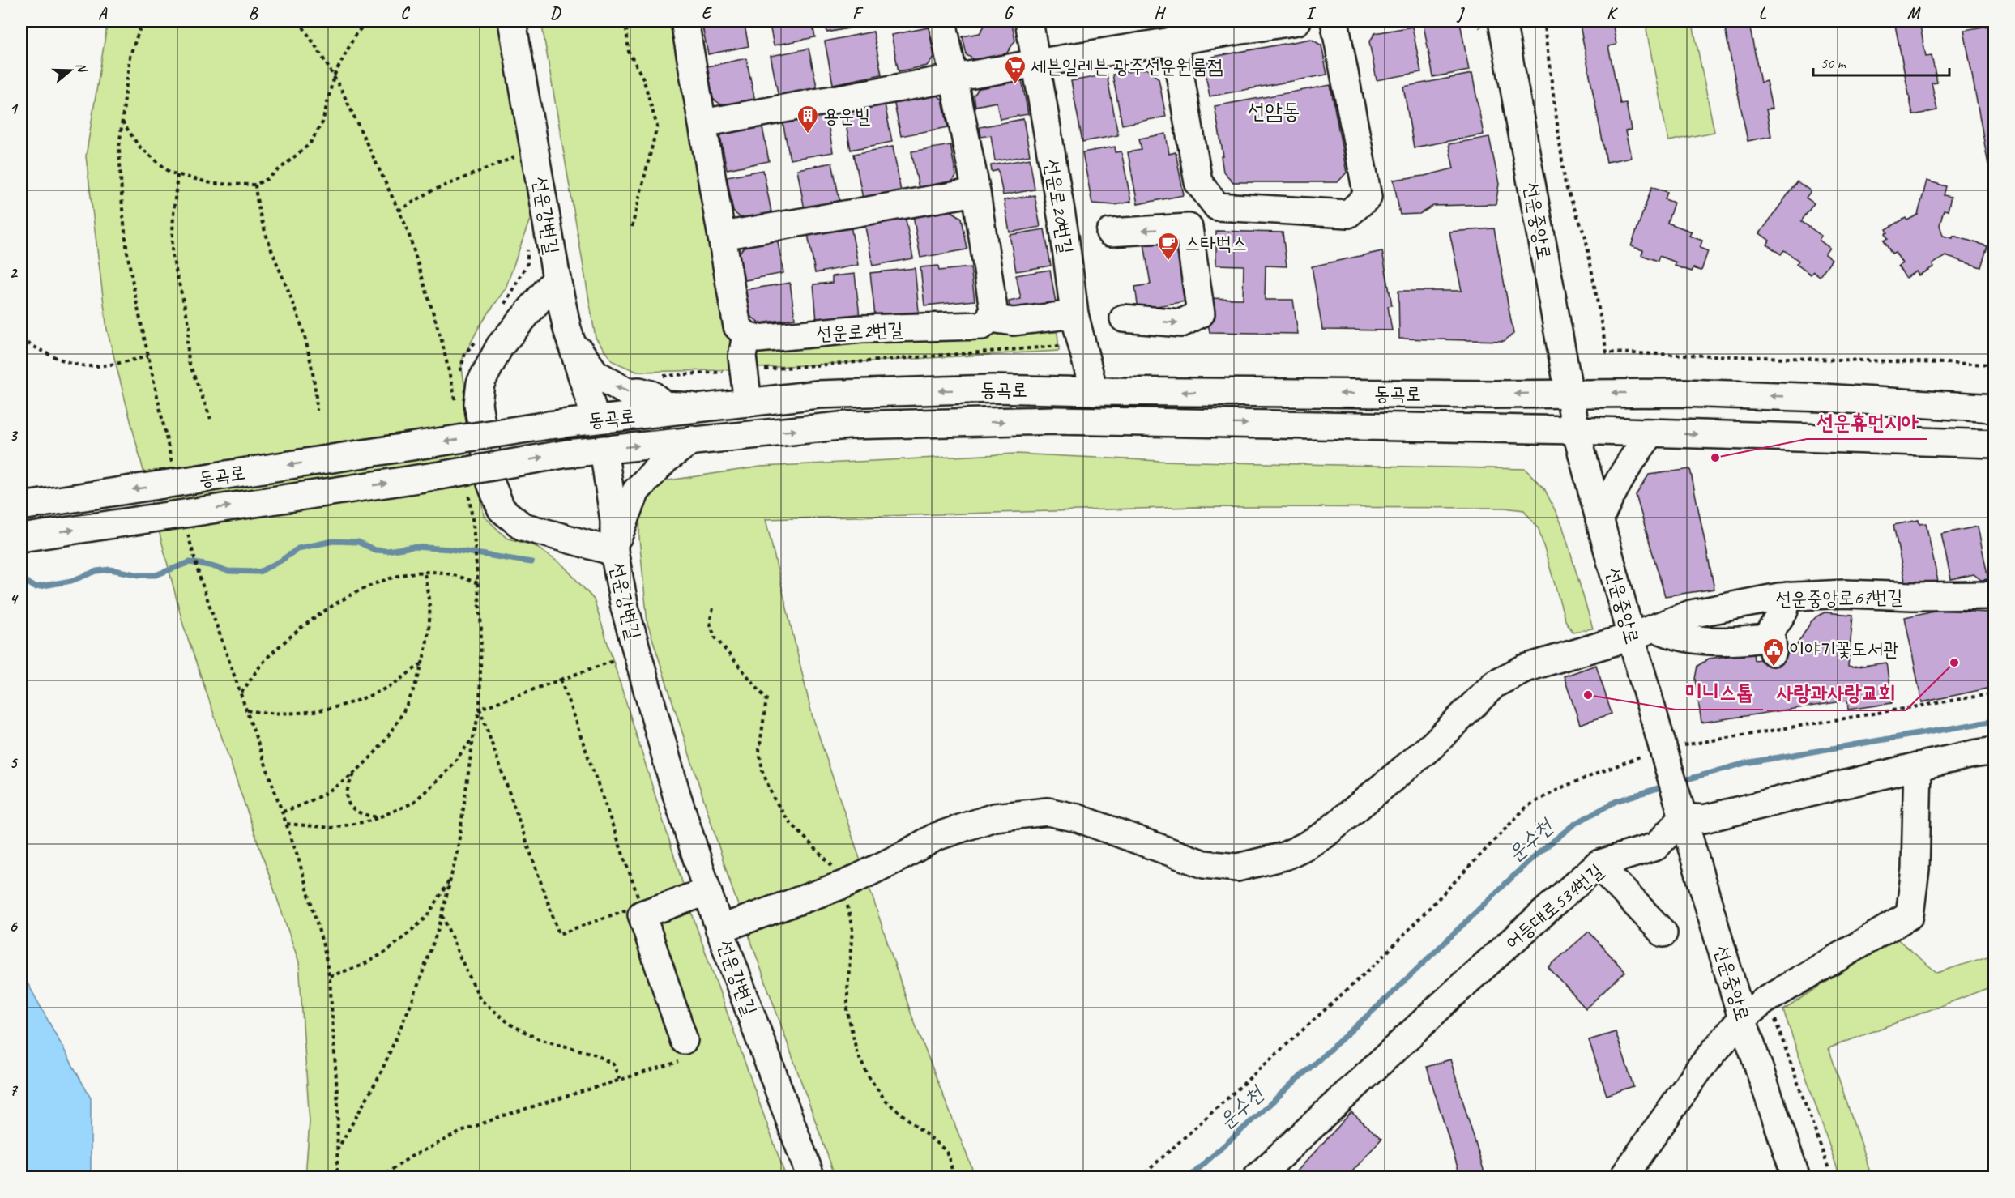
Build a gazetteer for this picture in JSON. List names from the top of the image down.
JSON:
{
  "streets": {
    "street": [
      "선운로20번길",
      "선운강변길",
      "선운중앙로",
      "선운로2번길",
      "동곡로",
      "선운중앙로67번길",
      "어등대로534번길"
    ]
  },
  "crossings": [
    ["선운로20번길", "동곡로"],
    ["선운강변길", "선운중앙로67번길"],
    ["선운중앙로", "동곡로"],
    ["선운중앙로", "선운중앙로67번길"],
    ["선운중앙로", "어등대로534번길"]
  ],
  "districts": ["선암동"],
  "water": ["운수천"],
  "places": {
    "supermarket": ["세븐일레븐 광주선운원룸점"],
    "building": ["용운빌"],
    "cafe": ["스타벅스"],
    "other": ["선운휴먼시아", "사랑과사랑교회", "미니스톱"],
    "public building": ["이야기꽃도서관"]
  },
  "scale_bar": "50 m",
  "north": "right",
  "grid": {
    "columns": [
      "A",
      "B",
      "C",
      "D",
      "E",
      "F",
      "G",
      "H",
      "I",
      "J",
      "K",
      "L",
      "M"
    ],
    "rows": [
      "1",
      "2",
      "3",
      "4",
      "5",
      "6",
      "7"
    ]
  }
}
